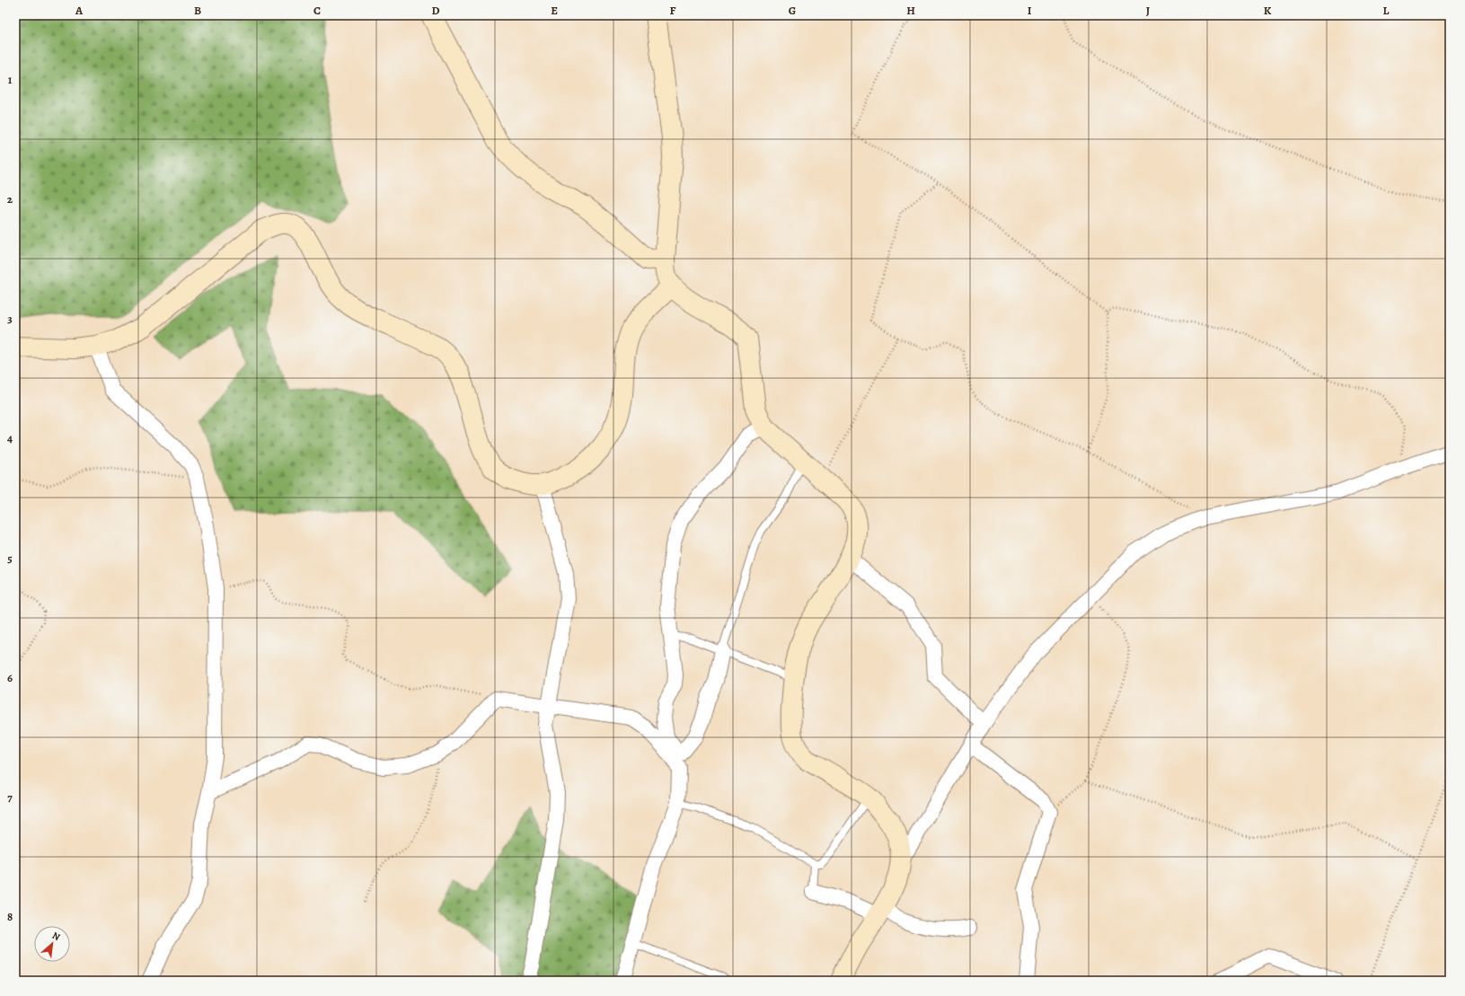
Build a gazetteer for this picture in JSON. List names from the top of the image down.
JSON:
{
  "north": "top right",
  "grid": {
    "columns": [
      "A",
      "B",
      "C",
      "D",
      "E",
      "F",
      "G",
      "H",
      "I",
      "J",
      "K",
      "L"
    ],
    "rows": [
      "1",
      "2",
      "3",
      "4",
      "5",
      "6",
      "7",
      "8"
    ]
  }
}
